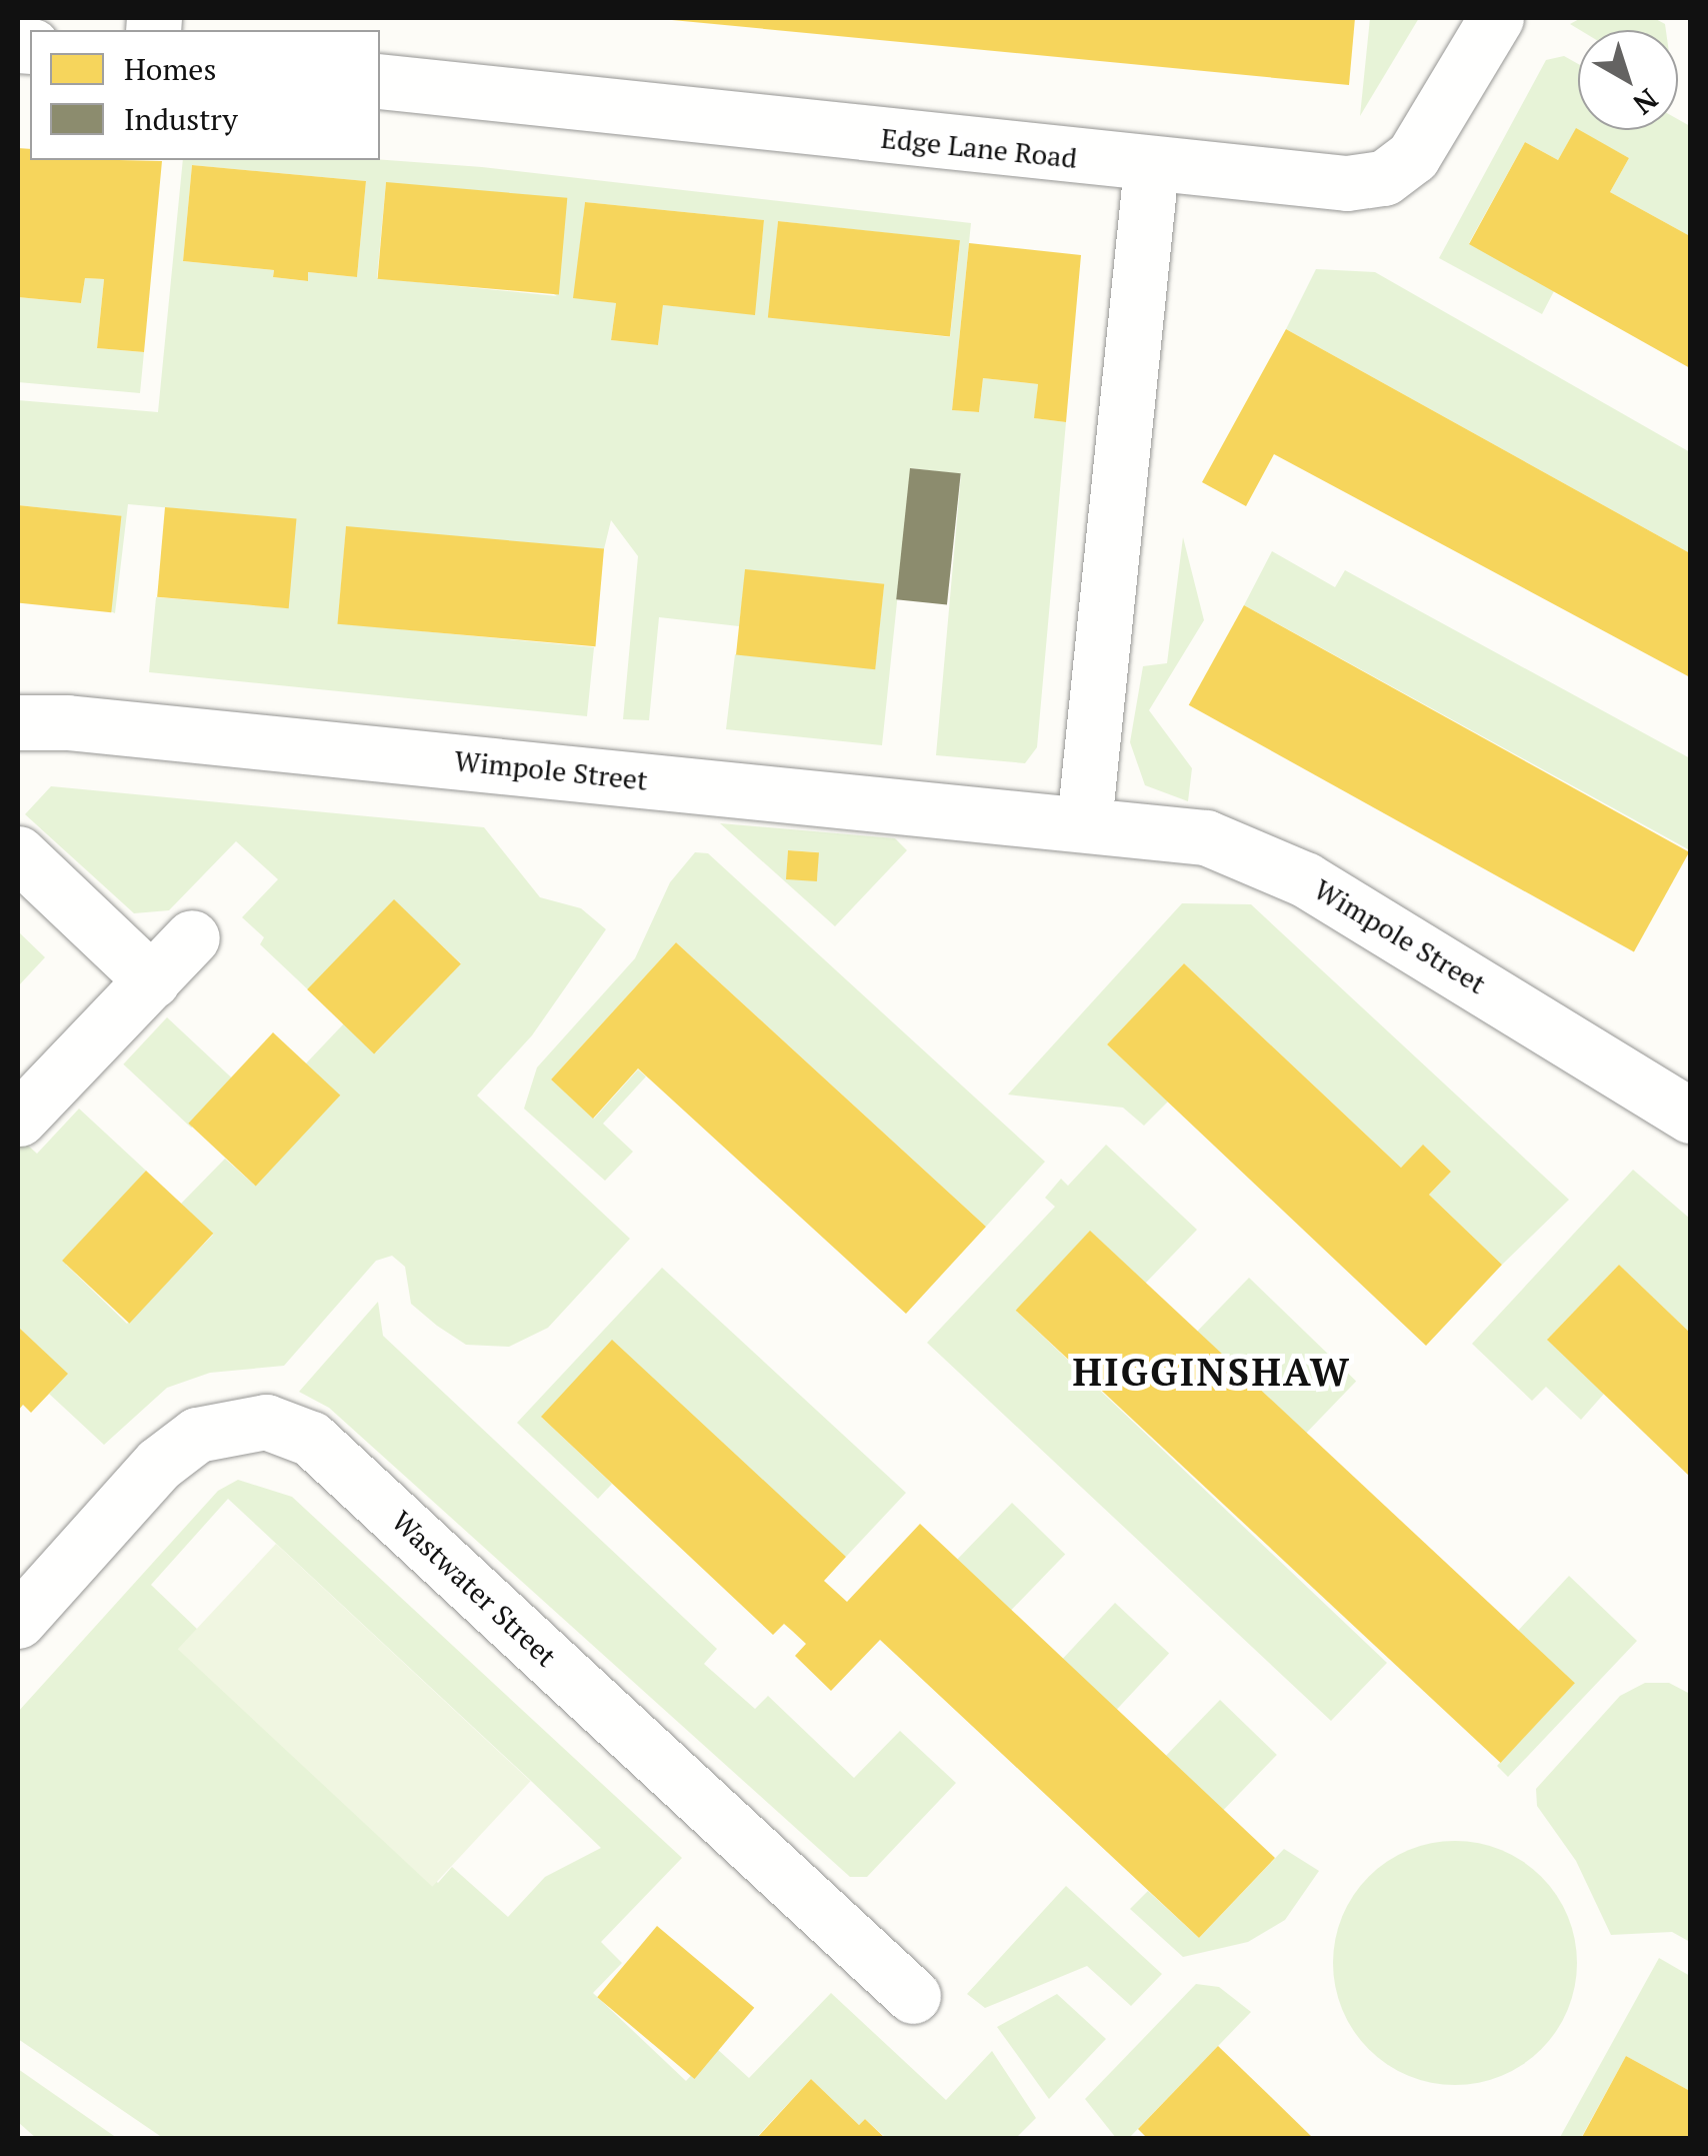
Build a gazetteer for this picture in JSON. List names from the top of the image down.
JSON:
{
  "streets": {
    "street": ["Edge Lane Road", "Wimpole Street", "Wastwater Street"]
  },
  "districts": ["HIGGINSHAW"],
  "legend": ["Homes", "Industry"],
  "north": "bottom right"
}
